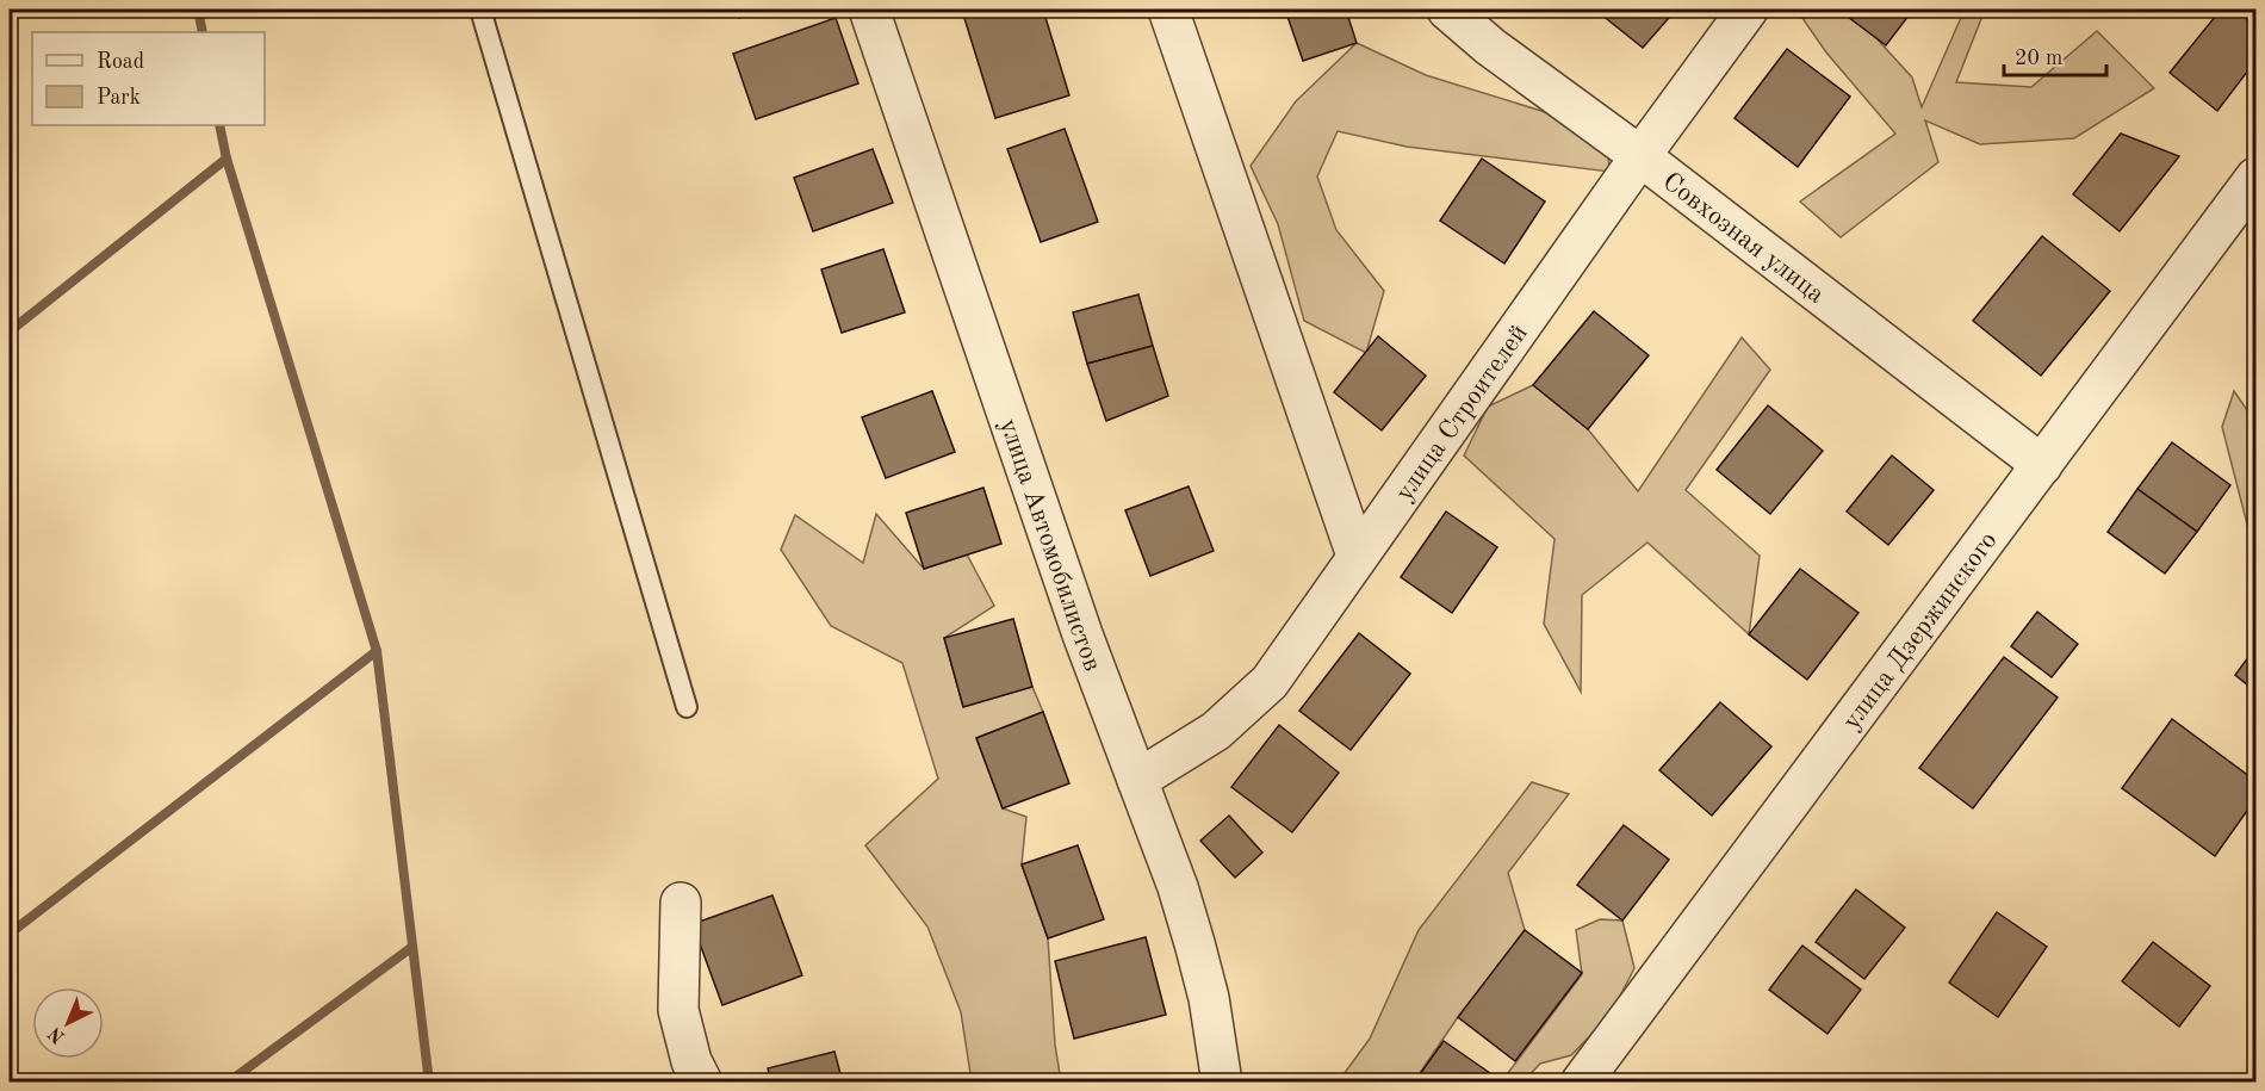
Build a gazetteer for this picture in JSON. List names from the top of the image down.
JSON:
{
  "streets": {
    "street": [
      "Совхозная улица",
      "улица Строителей",
      "улица Автомобилистов",
      "улица Дзержинского"
    ]
  },
  "crossings": [
    ["Совхозная улица", "улица Строителей"],
    ["Совхозная улица", "улица Дзержинского"],
    ["улица Строителей", "улица Автомобилистов"]
  ],
  "legend": ["Road", "Park"],
  "scale_bar": "20 m",
  "north": "bottom left"
}
